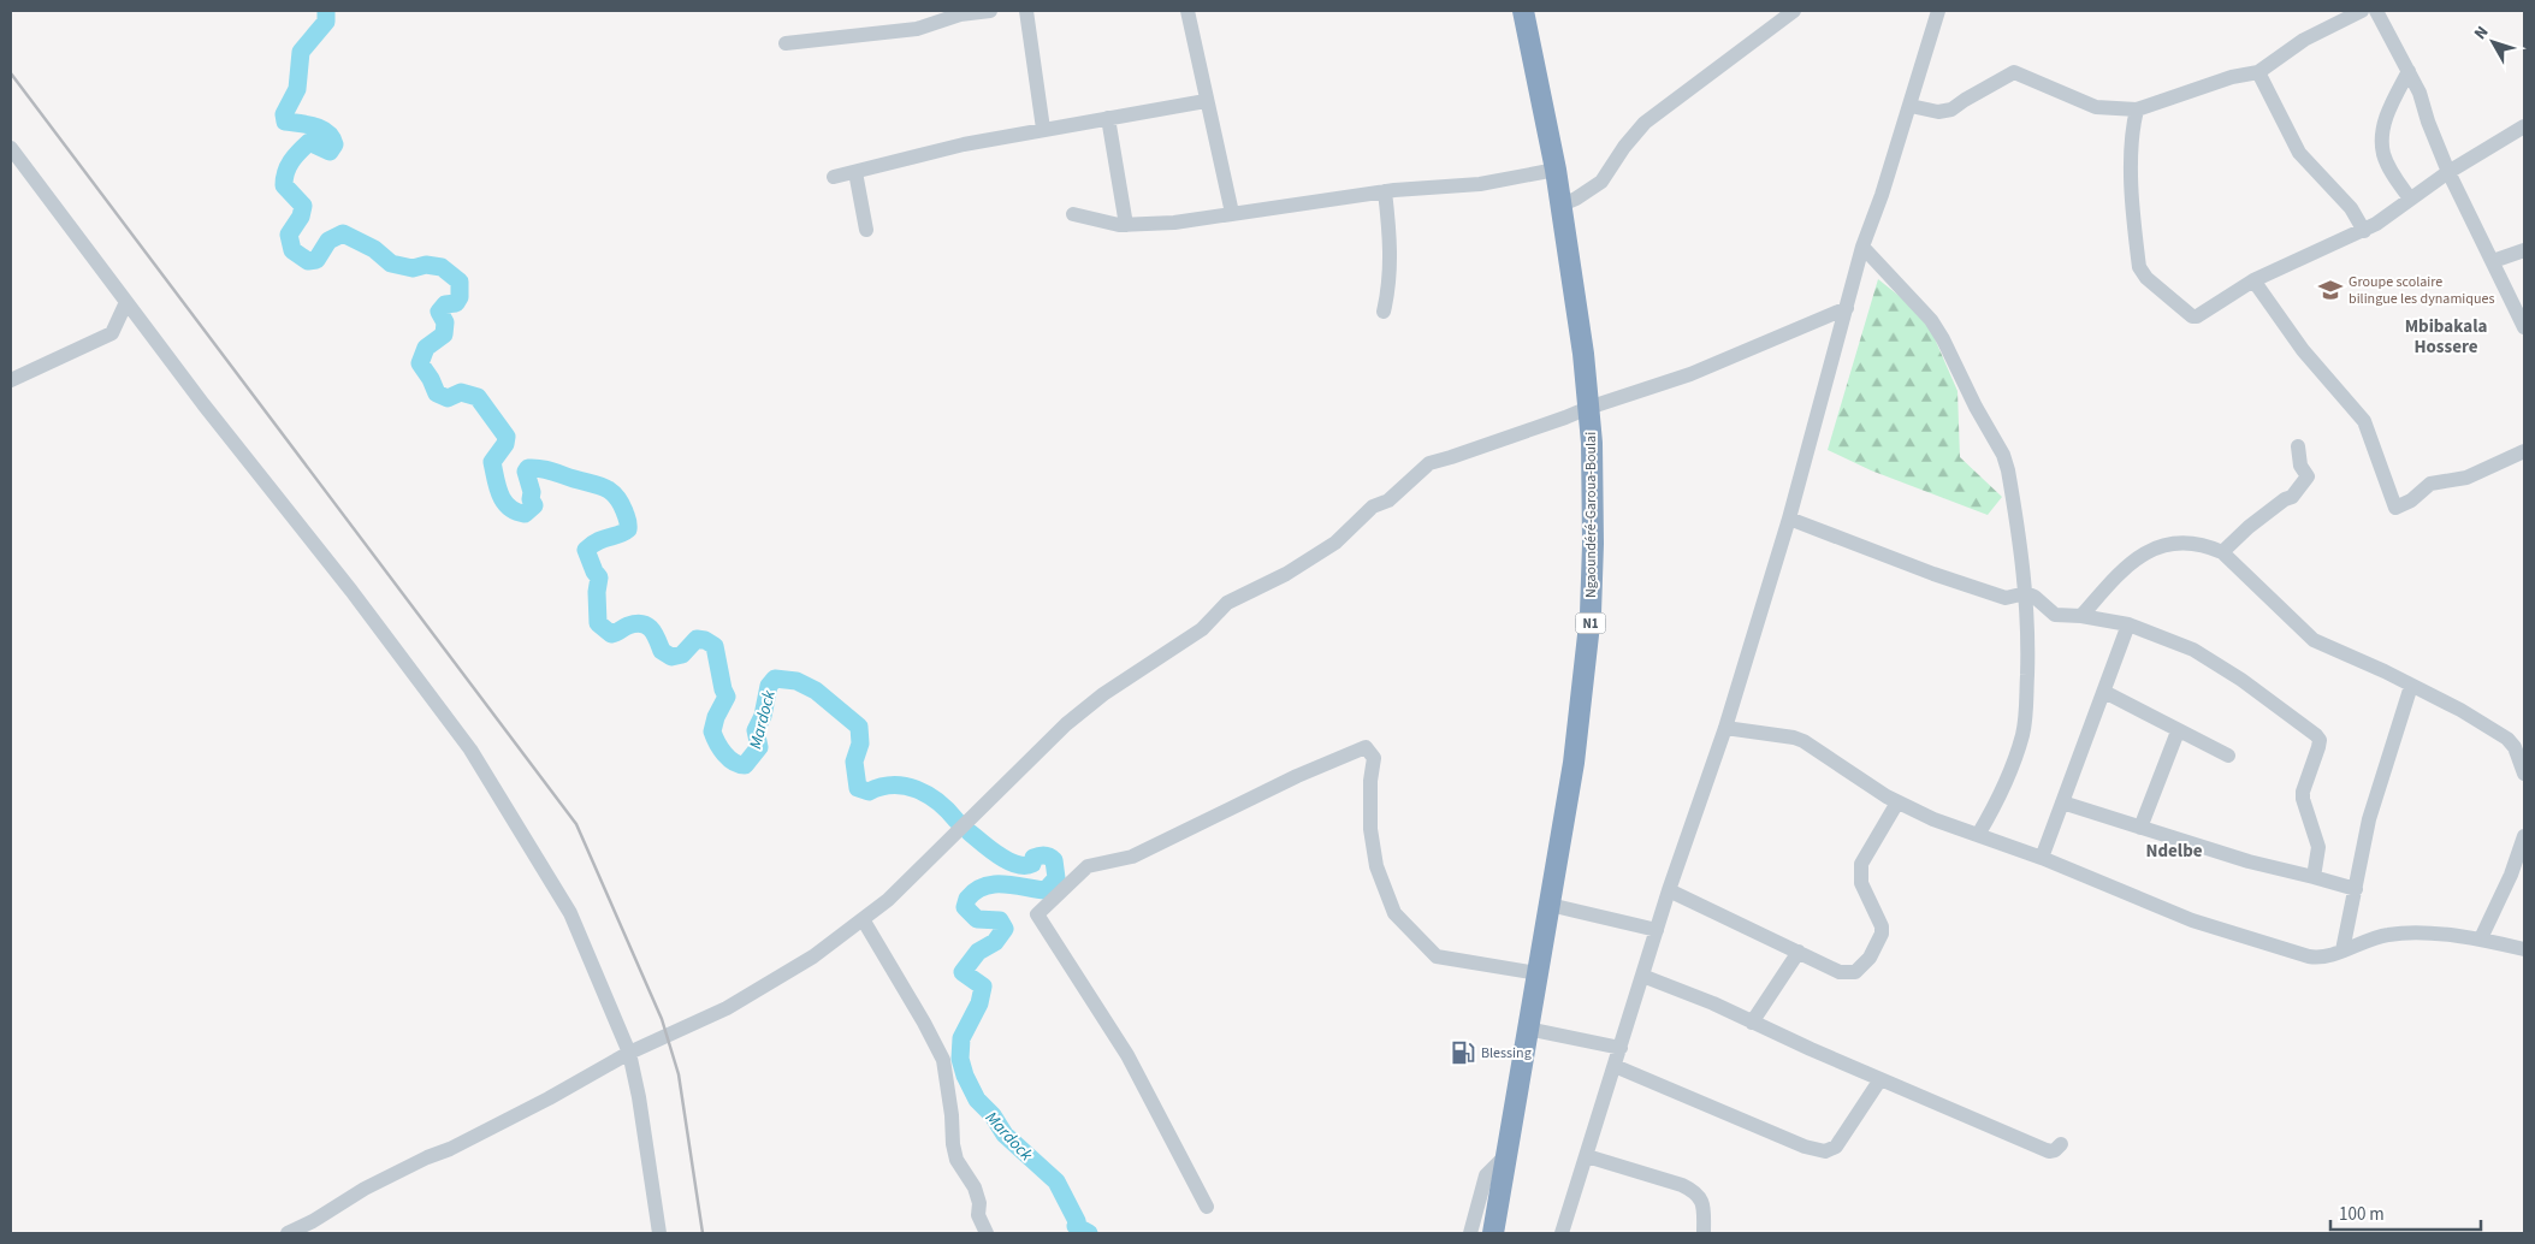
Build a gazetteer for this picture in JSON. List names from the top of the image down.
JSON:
{
  "streets": {
    "highway": ["Ngaoundéré-Garoua-Boulai", "N1"]
  },
  "districts": ["Mbibakala Hossere", "Ndelbe"],
  "water": ["Mardock"],
  "places": {
    "school or university": ["Groupe scolaire bilingue les dynamiques"],
    "fuel station": ["Blessing"]
  },
  "scale_bar": "100 m",
  "north": "top left"
}
